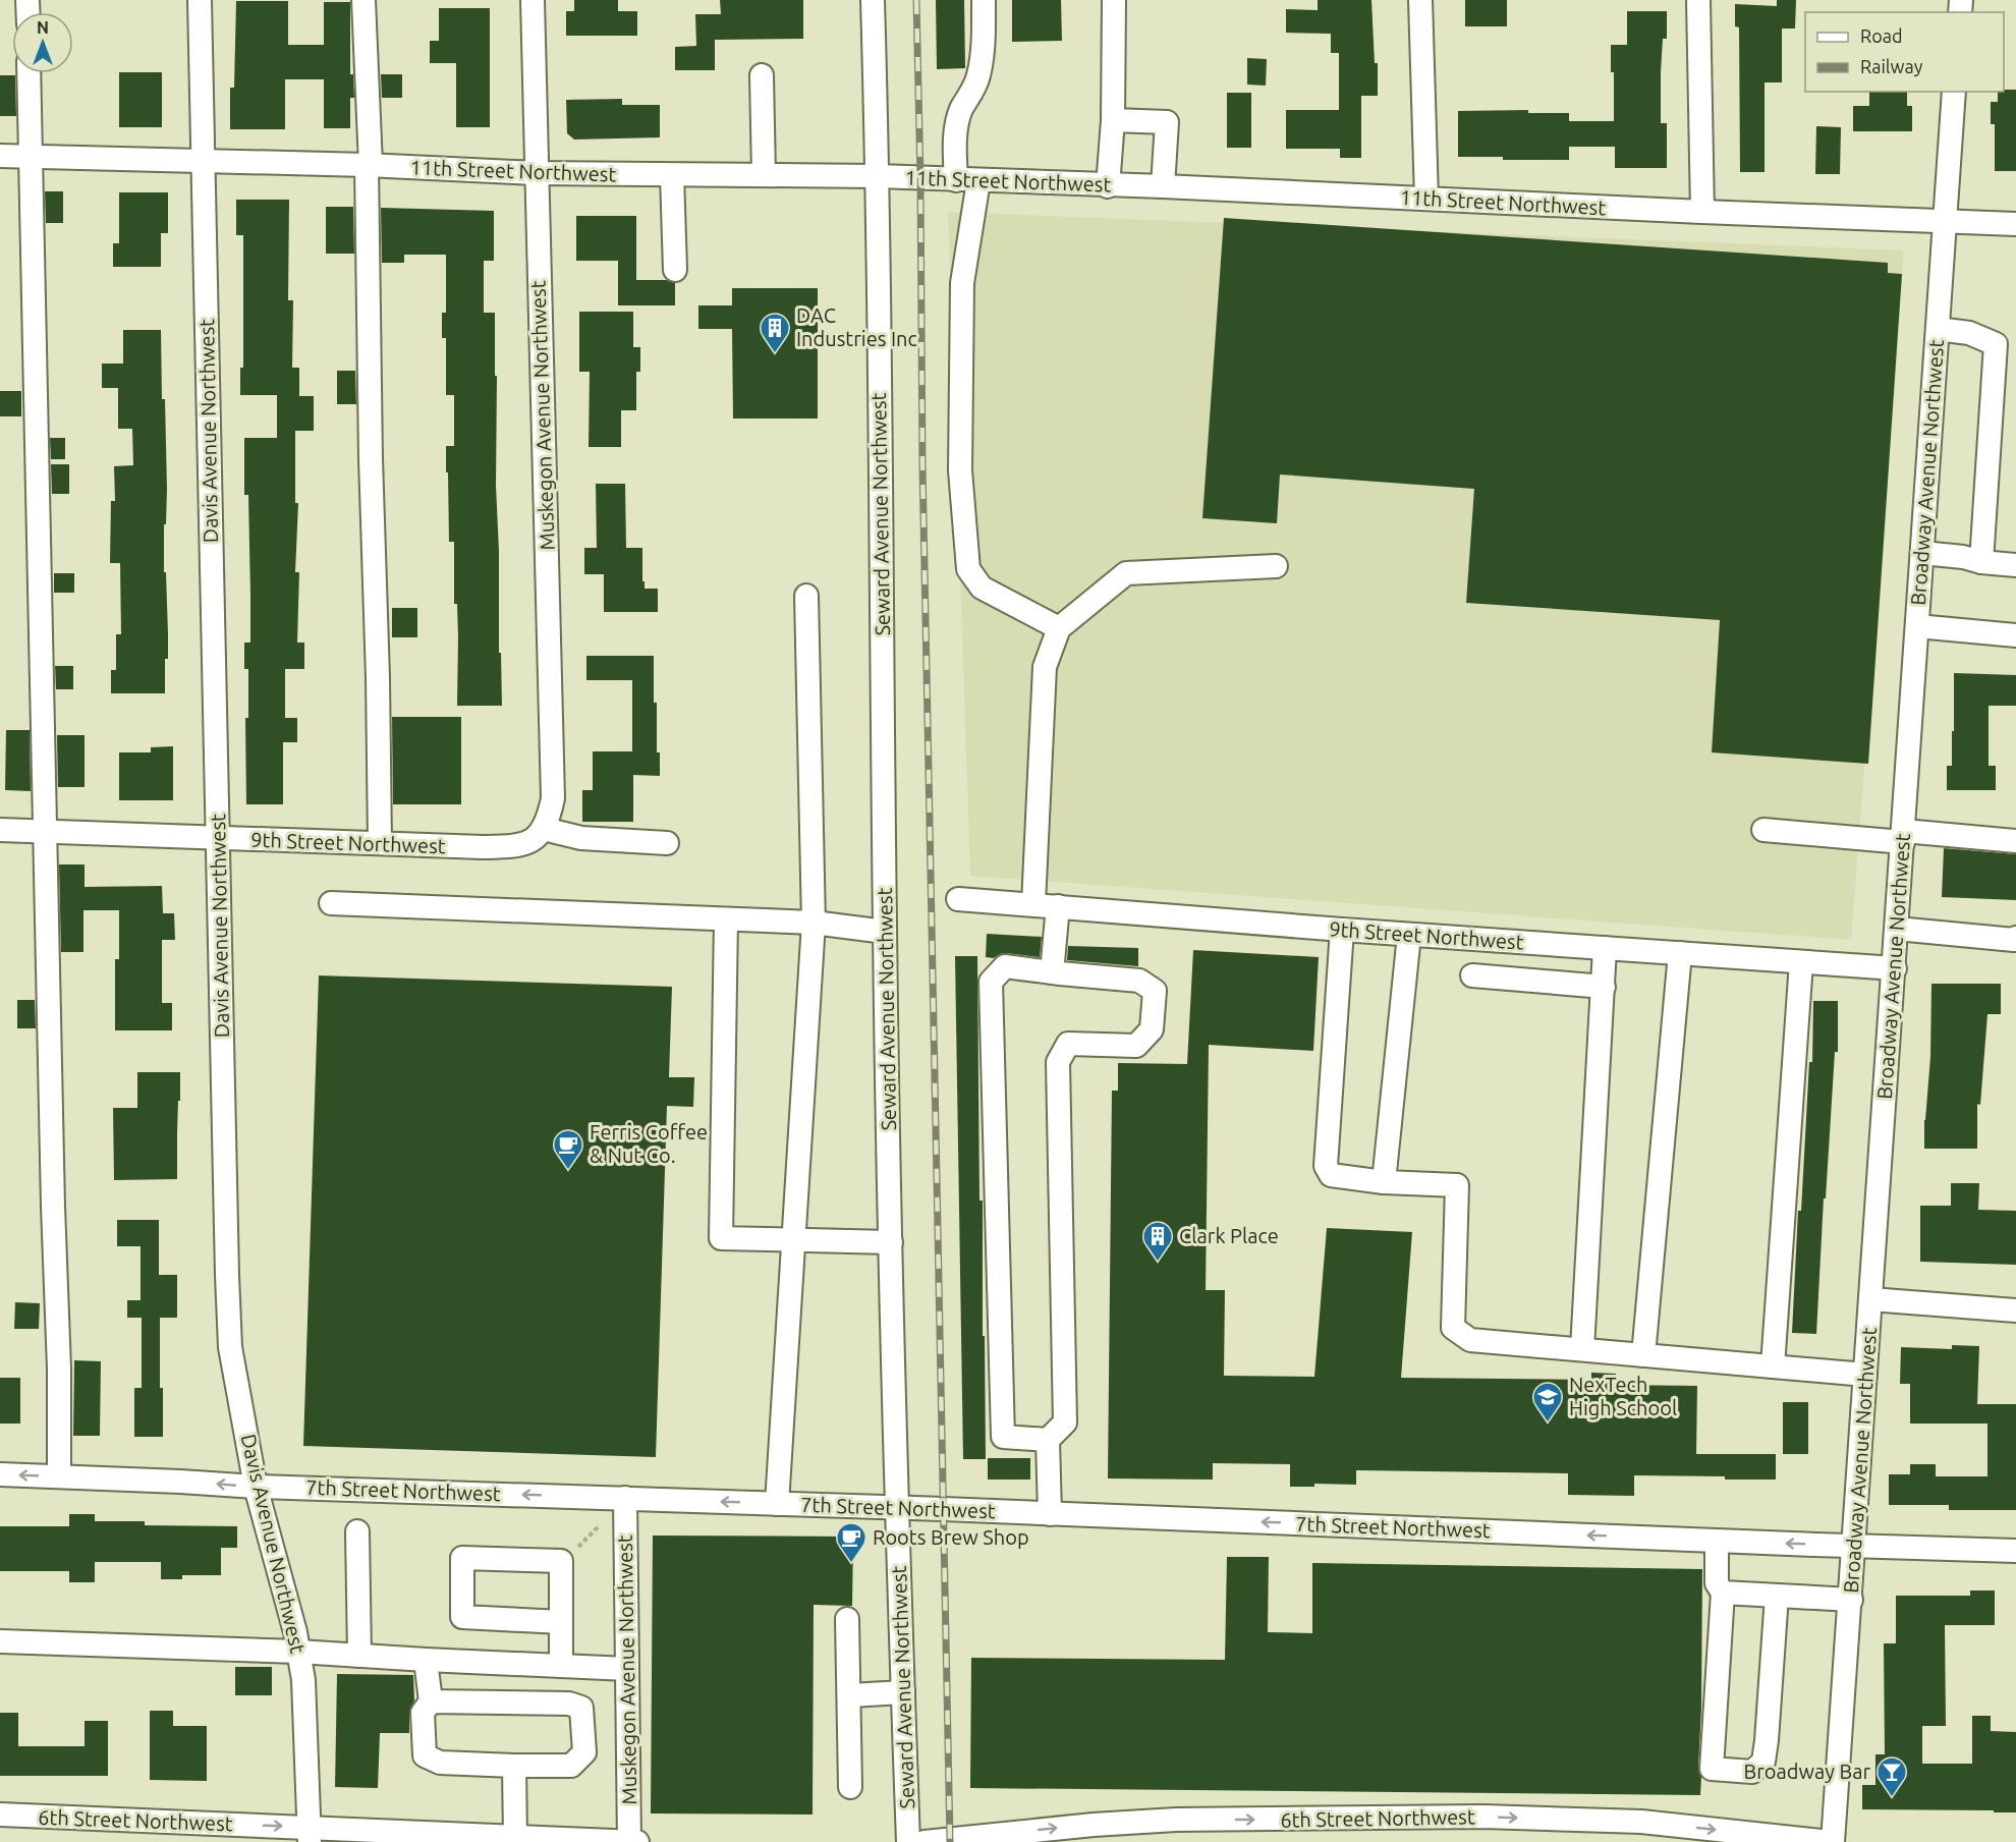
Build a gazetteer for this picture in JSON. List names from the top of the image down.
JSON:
{
  "streets": {
    "street": [
      "11th Street Northwest",
      "Muskegon Avenue Northwest",
      "Davis Avenue Northwest",
      "Broadway Avenue Northwest",
      "Seward Avenue Northwest",
      "9th Street Northwest",
      "7th Street Northwest",
      "6th Street Northwest"
    ]
  },
  "crossings": [
    ["11th Street Northwest", "Muskegon Avenue Northwest"],
    ["11th Street Northwest", "Davis Avenue Northwest"],
    ["11th Street Northwest", "Broadway Avenue Northwest"],
    ["11th Street Northwest", "Seward Avenue Northwest"],
    ["Muskegon Avenue Northwest", "9th Street Northwest"],
    ["Muskegon Avenue Northwest", "7th Street Northwest"],
    ["Muskegon Avenue Northwest", "6th Street Northwest"],
    ["Davis Avenue Northwest", "9th Street Northwest"],
    ["Davis Avenue Northwest", "7th Street Northwest"],
    ["Davis Avenue Northwest", "6th Street Northwest"],
    ["Broadway Avenue Northwest", "9th Street Northwest"],
    ["Broadway Avenue Northwest", "7th Street Northwest"],
    ["Broadway Avenue Northwest", "6th Street Northwest"],
    ["Seward Avenue Northwest", "7th Street Northwest"]
  ],
  "one_way": ["6th Street Northwest"],
  "places": {
    "building": ["DAC Industries Inc", "Clark Place"],
    "cafe": ["Ferris Coffee & Nut Co.", "Roots Brew Shop"],
    "school or university": ["NexTech High School"],
    "bar": ["Broadway Bar"]
  },
  "legend": ["Road", "Railway"],
  "north": "top"
}
